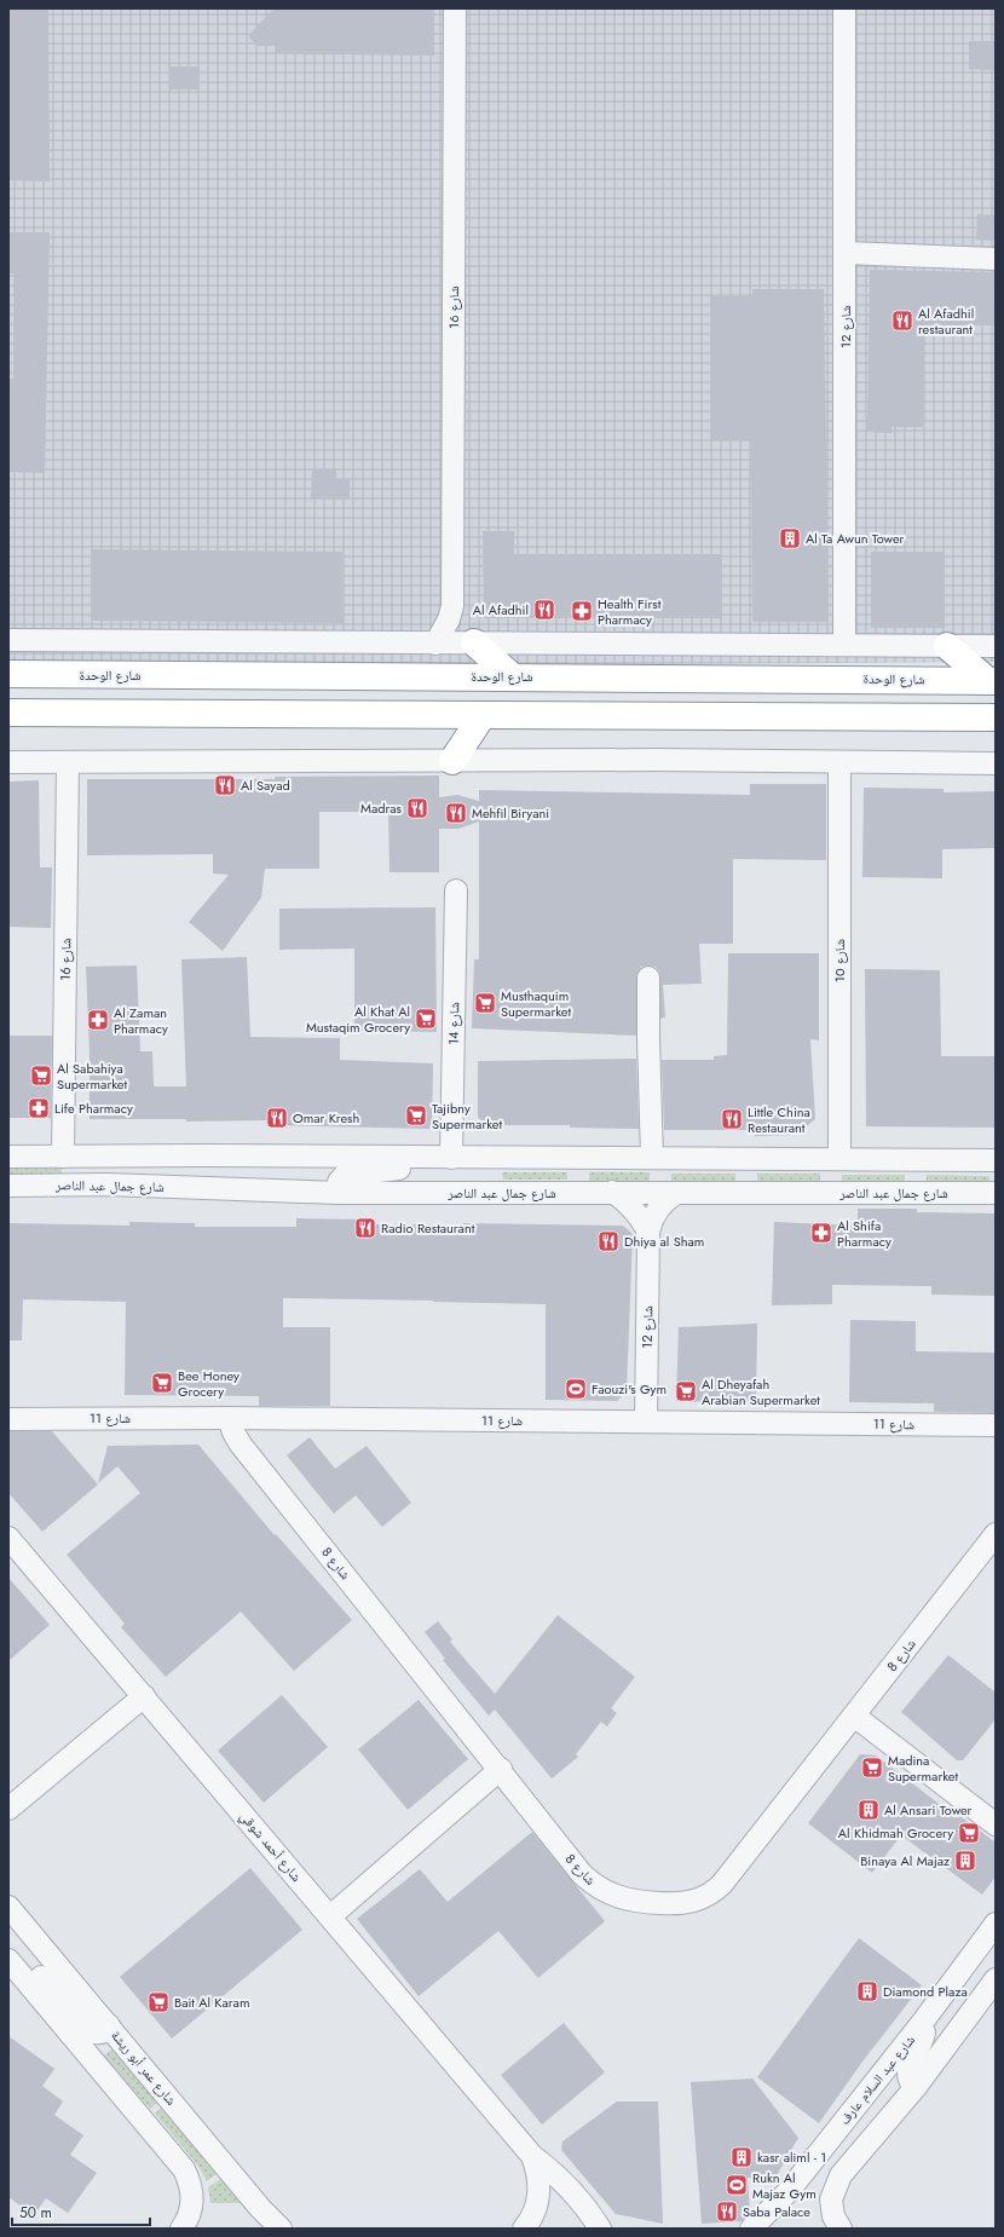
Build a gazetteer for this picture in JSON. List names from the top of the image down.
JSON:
{
  "streets": {
    "highway": ["شارع الوحدة"],
    "street": [
      "شارع 16",
      "شارع 12",
      "شارع 10",
      "شارع 14",
      "شارع جمال عبد الناصر",
      "شارع 11",
      "شارع 8",
      "شارع أحمد شوقي",
      "شارع عمر أبو ريشة",
      "شارع عبد السلام عارف"
    ]
  },
  "crossings": [
    ["شارع 12", "شارع جمال عبد الناصر"],
    ["شارع 12", "شارع 11"],
    ["شارع 11", "شارع 8"]
  ],
  "places": {
    "restaurant": [
      "Al Afadhil restaurant",
      "Al Afadhil",
      "Al Sayad",
      "Madras",
      "Mehfil Biryani",
      "Omar Kresh",
      "Little China Restaurant",
      "Radio Restaurant",
      "Dhiya al Sham",
      "Saba Palace"
    ],
    "building": [
      "Al Ta Awun Tower",
      "Al Ansari Tower",
      "Binaya Al Majaz",
      "Diamond Plaza",
      "kasr aliml - 1"
    ],
    "pharmacy": [
      "Health First Pharmacy",
      "Al Zaman Pharmacy",
      "Life Pharmacy",
      "Al Shifa Pharmacy"
    ],
    "supermarket": [
      "Musthaquim Supermarket",
      "Al Khat Al Mustaqim Grocery",
      "Al Sabahiya Supermarket",
      "Tajibny Supermarket",
      "Bee Honey Grocery",
      "Al Dheyafah Arabian Supermarket",
      "Madina Supermarket",
      "Al Khidmah Grocery",
      "Bait Al Karam"
    ],
    "sports": ["Faouzi's Gym", "Rukn Al Majaz Gym"]
  },
  "scale_bar": "50 m"
}
